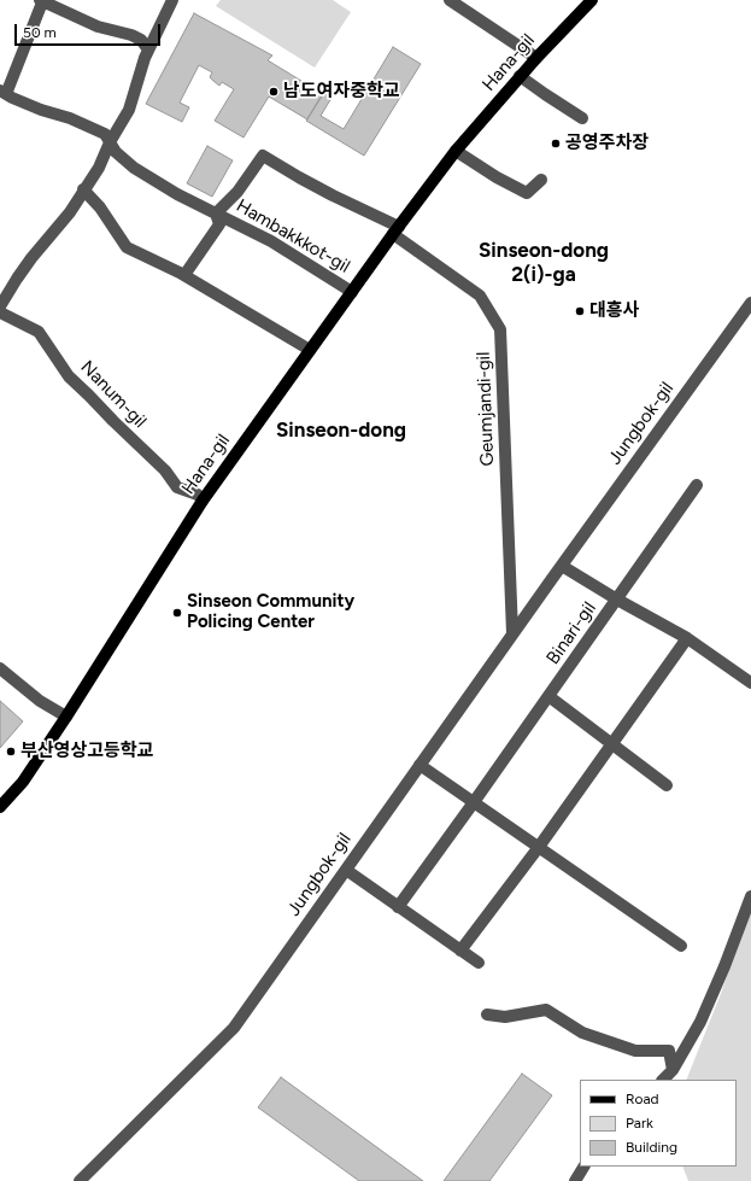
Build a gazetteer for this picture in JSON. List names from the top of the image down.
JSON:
{
  "streets": {
    "main road": ["Hana-gil"],
    "street": [
      "Hambakkkot-gil",
      "Nanum-gil",
      "Geumjandi-gil",
      "Jungbok-gil",
      "Binari-gil"
    ]
  },
  "crossings": [
    ["Hana-gil", "Hambakkkot-gil"],
    ["Hana-gil", "Nanum-gil"],
    ["Hana-gil", "Geumjandi-gil"],
    ["Hambakkkot-gil", "Geumjandi-gil"],
    ["Geumjandi-gil", "Jungbok-gil"]
  ],
  "districts": ["Sinseon-dong 2(i)-ga", "Sinseon-dong"],
  "places": [
    "남도여자중학교",
    "공영주차장",
    "대흥사",
    "Sinseon Community Policing Center",
    "부산영상고등학교"
  ],
  "legend": ["Road", "Park", "Building"],
  "scale_bar": "50 m"
}
